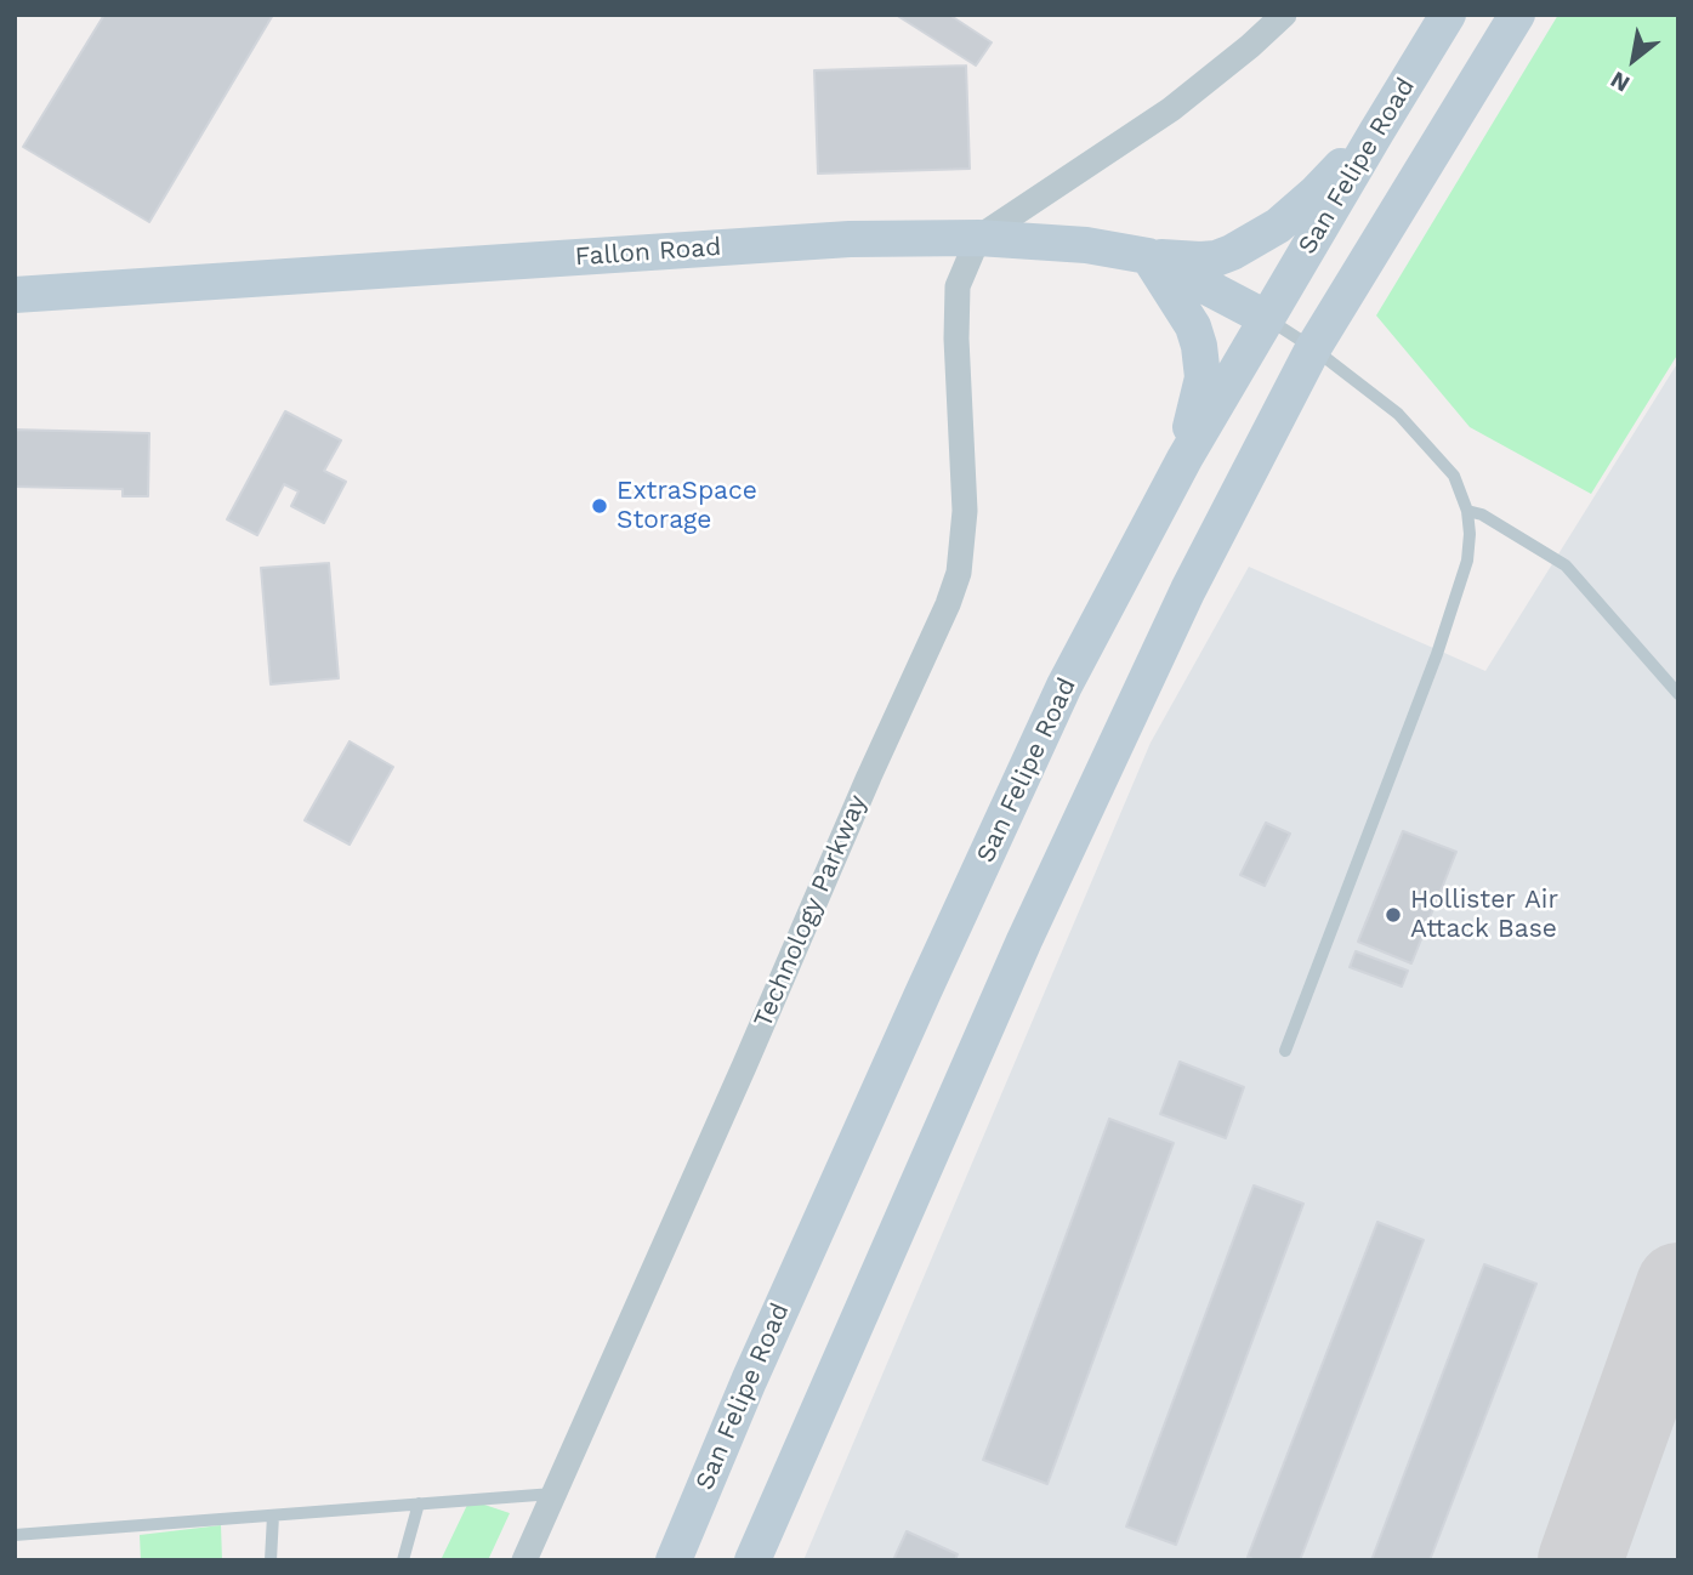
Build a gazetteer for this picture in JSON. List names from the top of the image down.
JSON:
{
  "streets": {
    "main road": ["San Felipe Road", "Fallon Road"],
    "street": ["Technology Parkway"]
  },
  "crossings": [
    ["San Felipe Road", "Fallon Road"],
    ["Fallon Road", "Technology Parkway"]
  ],
  "places": ["ExtraSpace Storage", "Hollister Air Attack Base"],
  "north": "bottom left"
}
